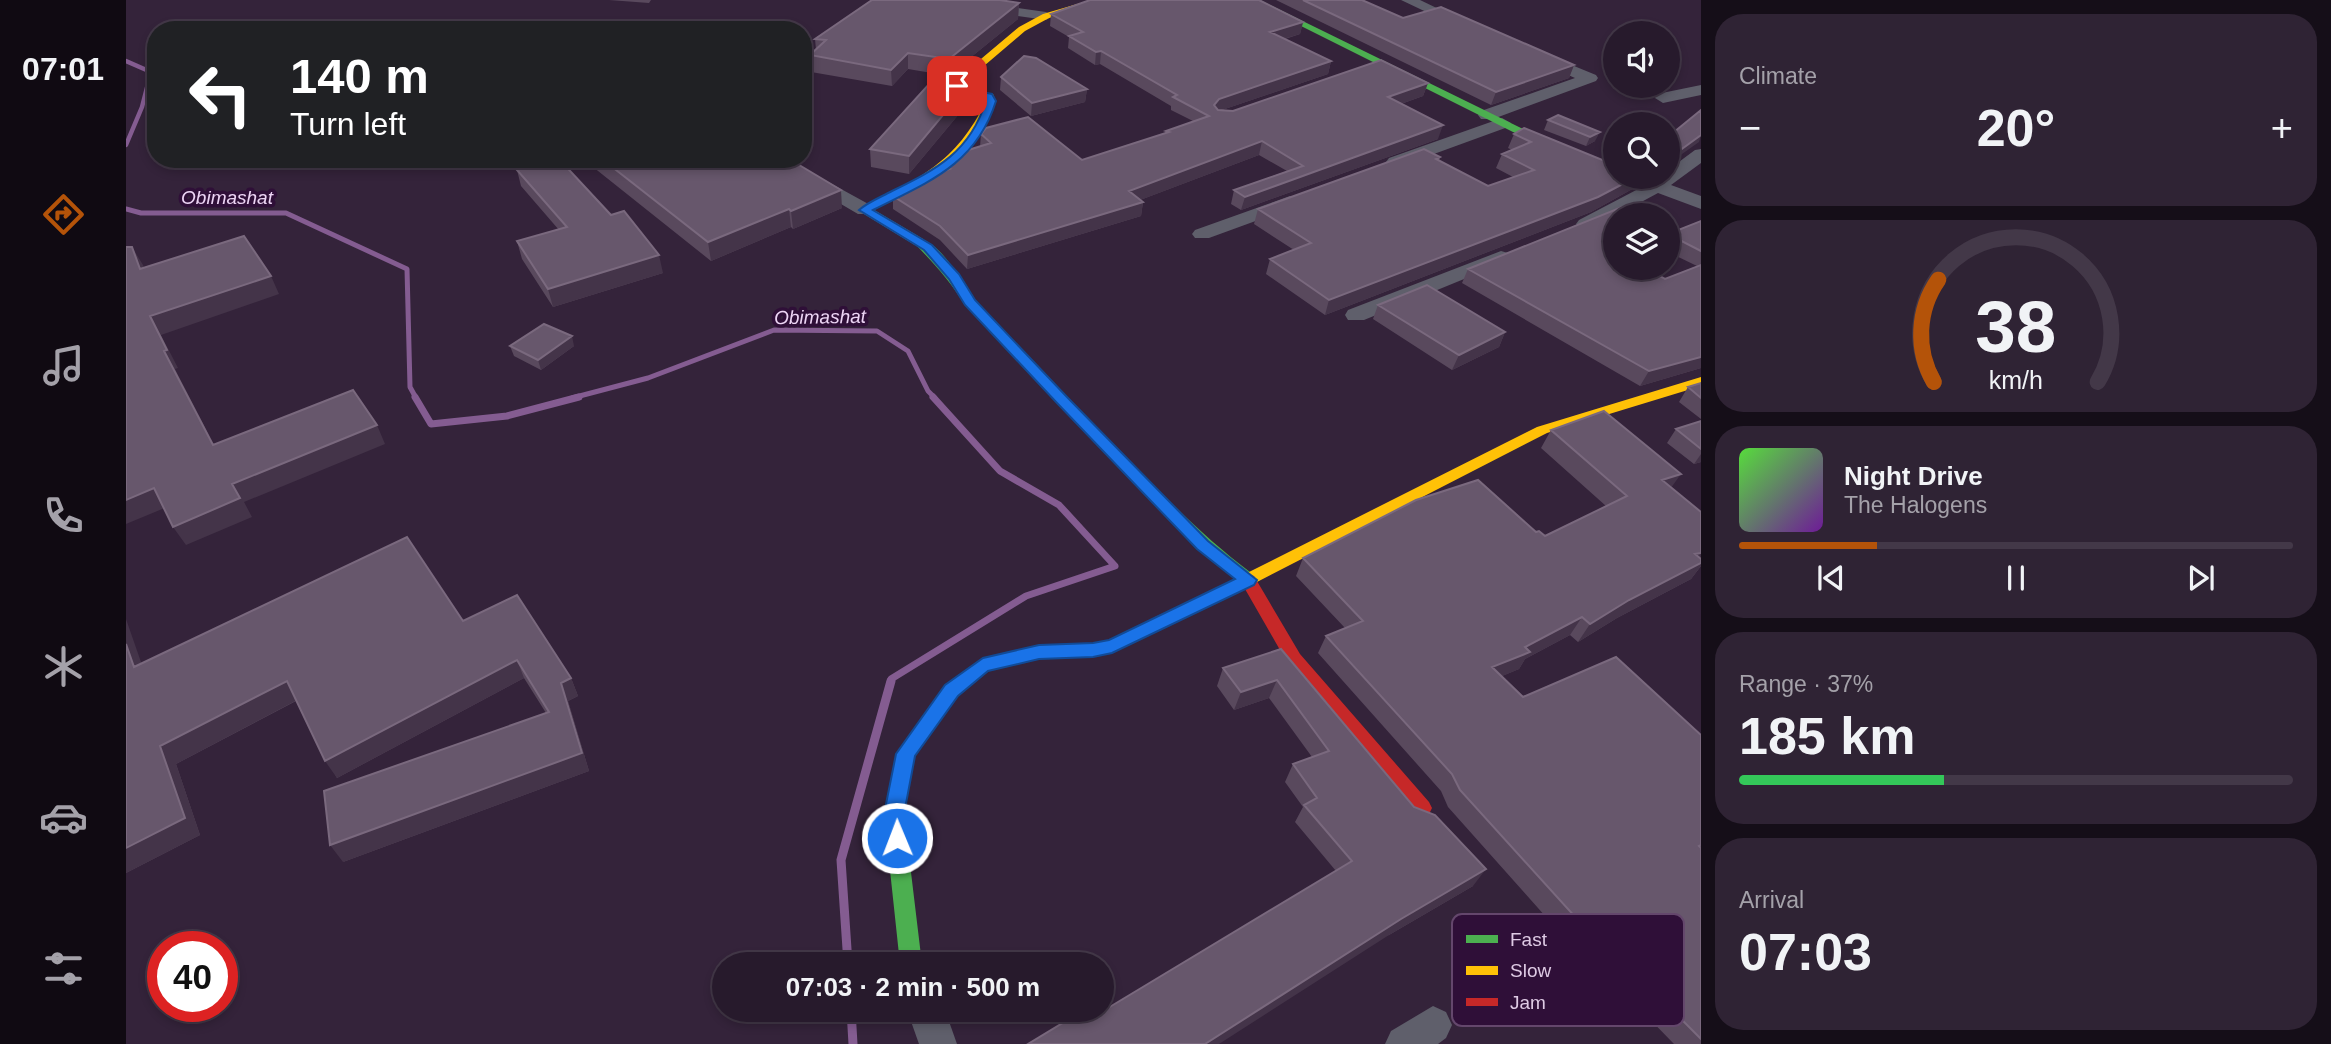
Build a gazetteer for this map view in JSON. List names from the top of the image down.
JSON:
{
  "water": ["Obimashat"],
  "legend": ["Fast", "Slow", "Jam"],
  "page": {
    "tabs": "07:01",
    "tile": [
      "Climate",
      ["Range · 37%", "185 km"],
      ["Arrival", "07:03"]
    ],
    "turn": ["140 m", "Turn left"],
    "heat": ["−", "20°", "+"],
    "song": ["Night Drive", "The Halogens"],
    "limit": "40",
    "trip": "07:03 · 2 min · 500 m",
    "gauge": ["38", "km/h"]
  }
}
